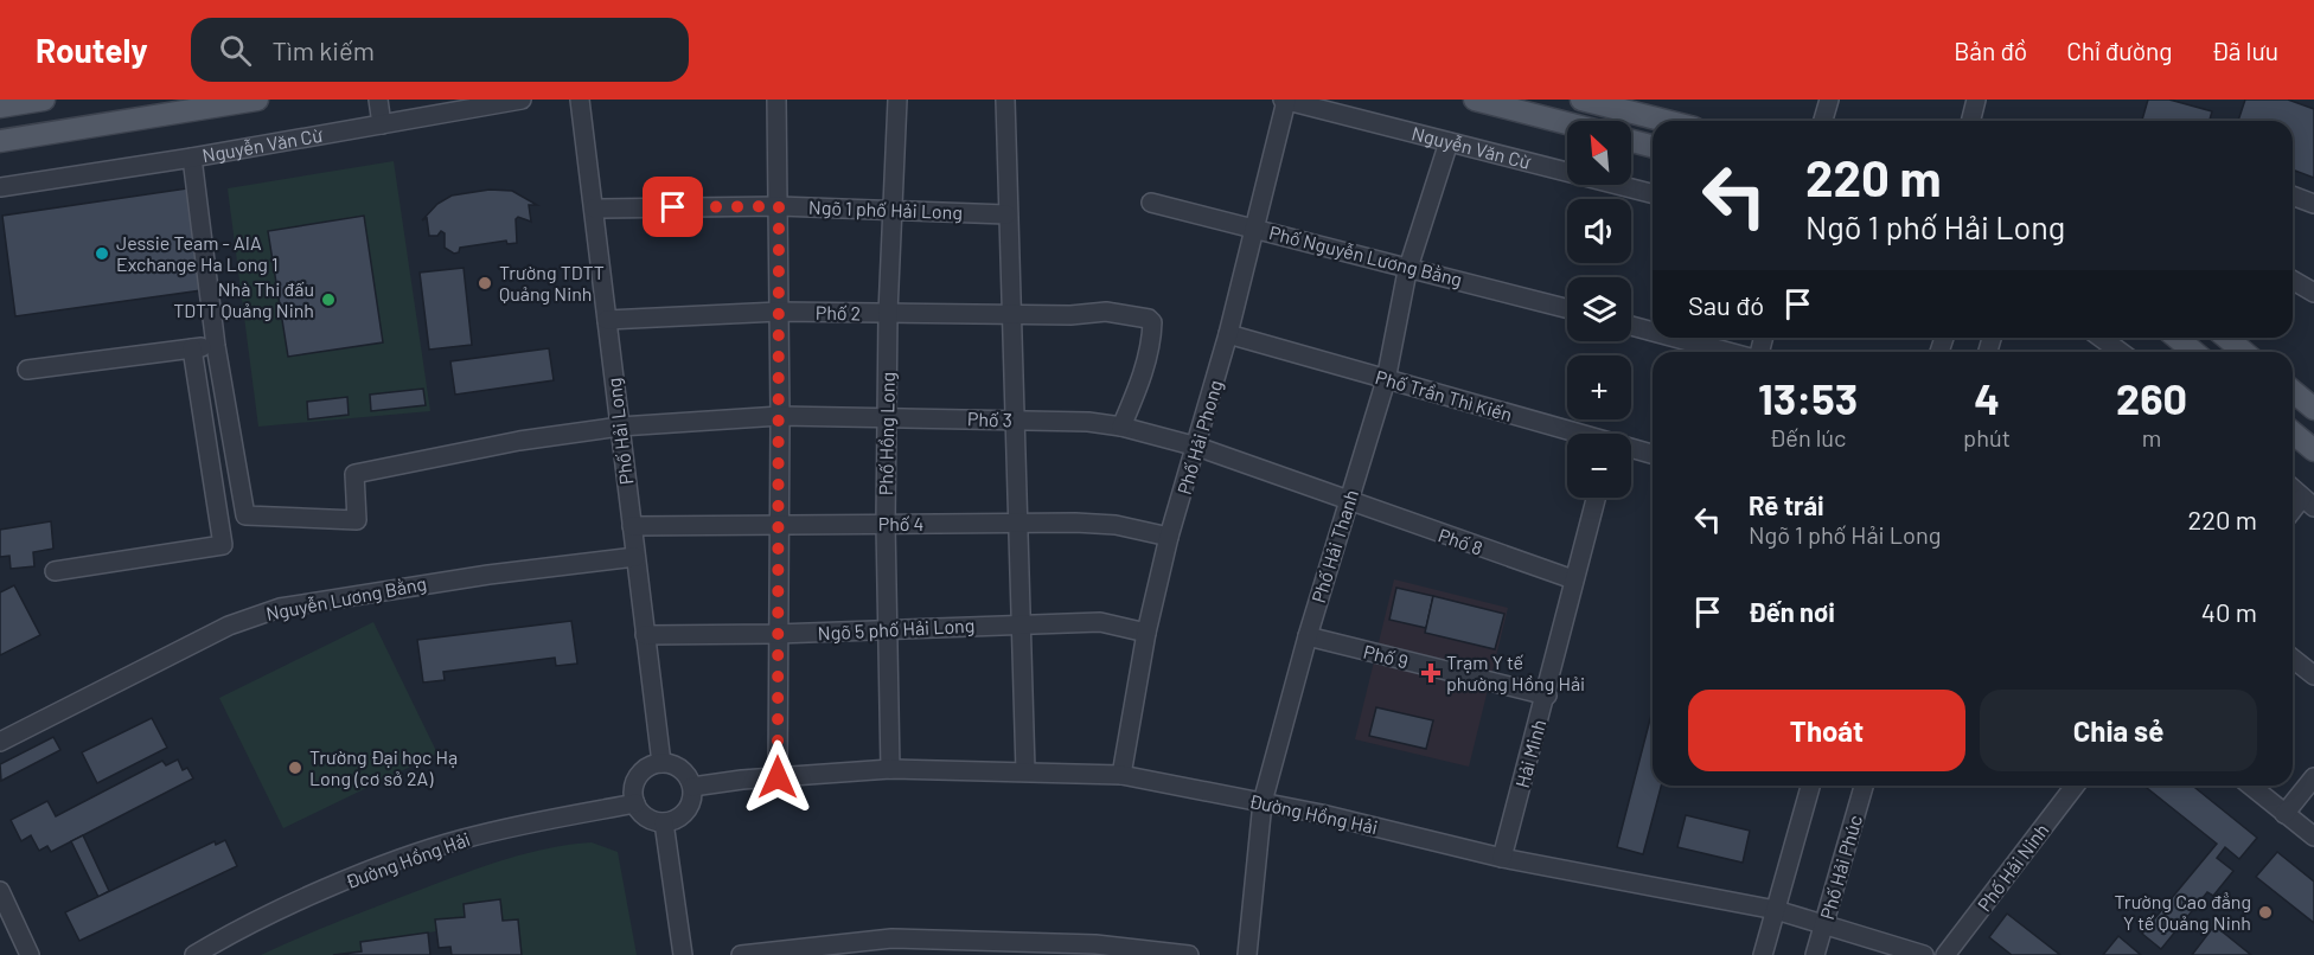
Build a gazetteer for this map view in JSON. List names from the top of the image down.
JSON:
{
  "streets": {
    "street": [
      "Nguyễn Văn Cừ",
      "Ngõ 1 phố Hải Long",
      "Phố Nguyễn Lương Bằng",
      "Phố 2",
      "Phố Trần Thì Kiến",
      "Phố 3",
      "Phố Hải Long",
      "Phố Hồng Long",
      "Phố Hải Phong",
      "Phố 4",
      "Phố 8",
      "Phố Hải Thanh",
      "Nguyễn Lương Bằng",
      "Ngõ 5 phố Hải Long",
      "Phố 9",
      "Hải Minh",
      "Đường Hồng Hải",
      "Phố Hải Phúc",
      "Phố Hải Ninh"
    ]
  },
  "crossings": [
    ["Nguyễn Văn Cừ", "Phố Hải Phong"],
    ["Nguyễn Văn Cừ", "Phố Hải Thanh"],
    ["Ngõ 1 phố Hải Long", "Phố Hải Long"],
    ["Ngõ 1 phố Hải Long", "Phố Hồng Long"],
    ["Phố Nguyễn Lương Bằng", "Phố Hải Phong"],
    ["Phố Nguyễn Lương Bằng", "Phố Hải Thanh"],
    ["Phố 2", "Phố 3"],
    ["Phố 2", "Phố Hải Long"],
    ["Phố 2", "Phố Hồng Long"],
    ["Phố Trần Thì Kiến", "Phố Hải Phong"],
    ["Phố Trần Thì Kiến", "Phố Hải Thanh"],
    ["Phố 3", "Phố Hải Long"],
    ["Phố 3", "Phố Hồng Long"],
    ["Phố 3", "Phố Hải Phong"],
    ["Phố 3", "Phố 8"],
    ["Phố 3", "Phố Hải Thanh"],
    ["Phố Hải Long", "Phố 4"],
    ["Phố Hải Long", "Nguyễn Lương Bằng"],
    ["Phố Hải Long", "Ngõ 5 phố Hải Long"],
    ["Phố Hải Long", "Đường Hồng Hải"],
    ["Phố Hồng Long", "Phố 4"],
    ["Phố Hồng Long", "Ngõ 5 phố Hải Long"],
    ["Phố Hồng Long", "Đường Hồng Hải"],
    ["Phố Hải Phong", "Phố 4"],
    ["Phố Hải Phong", "Ngõ 5 phố Hải Long"],
    ["Phố Hải Phong", "Đường Hồng Hải"],
    ["Phố 8", "Phố Hải Thanh"],
    ["Phố 8", "Hải Minh"],
    ["Phố Hải Thanh", "Phố 9"],
    ["Phố Hải Thanh", "Đường Hồng Hải"],
    ["Phố 9", "Hải Minh"],
    ["Hải Minh", "Đường Hồng Hải"],
    ["Đường Hồng Hải", "Phố Hải Phúc"]
  ],
  "places": {
    "other": [
      "Jessie Team - AIA Exchange Ha Long 1",
      "Trường TDTT Quảng Ninh",
      "Nhà Thi đấu TDTT Quảng Ninh",
      "Trường Đại học Hạ Long (cơ sở 2A)",
      "Trường Cao đẳng Y tế Quảng Ninh"
    ],
    "health": ["Trạm Y tế phường Hồng Hải"]
  },
  "north": "top left",
  "page": {
    "header": "Routely",
    "search": "Tìm kiếm",
    "nav": ["Bản đồ", "Chỉ đường", "Đã lưu"],
    "map_buttons": ["+", "−"],
    "turn": ["220 m", "Ngõ 1 phố Hải Long"],
    "then": "Sau đó",
    "eta": [
      "13:53",
      "Đến lúc",
      "4",
      "phút",
      "260",
      "m"
    ],
    "list": [
      {
        "name": "Rẽ trái",
        "note": "Ngõ 1 phố Hải Long",
        "value": "220 m"
      },
      {
        "name": "Đến nơi",
        "value": "40 m"
      }
    ],
    "buttons": ["Thoát", "Chia sẻ"]
  }
}
